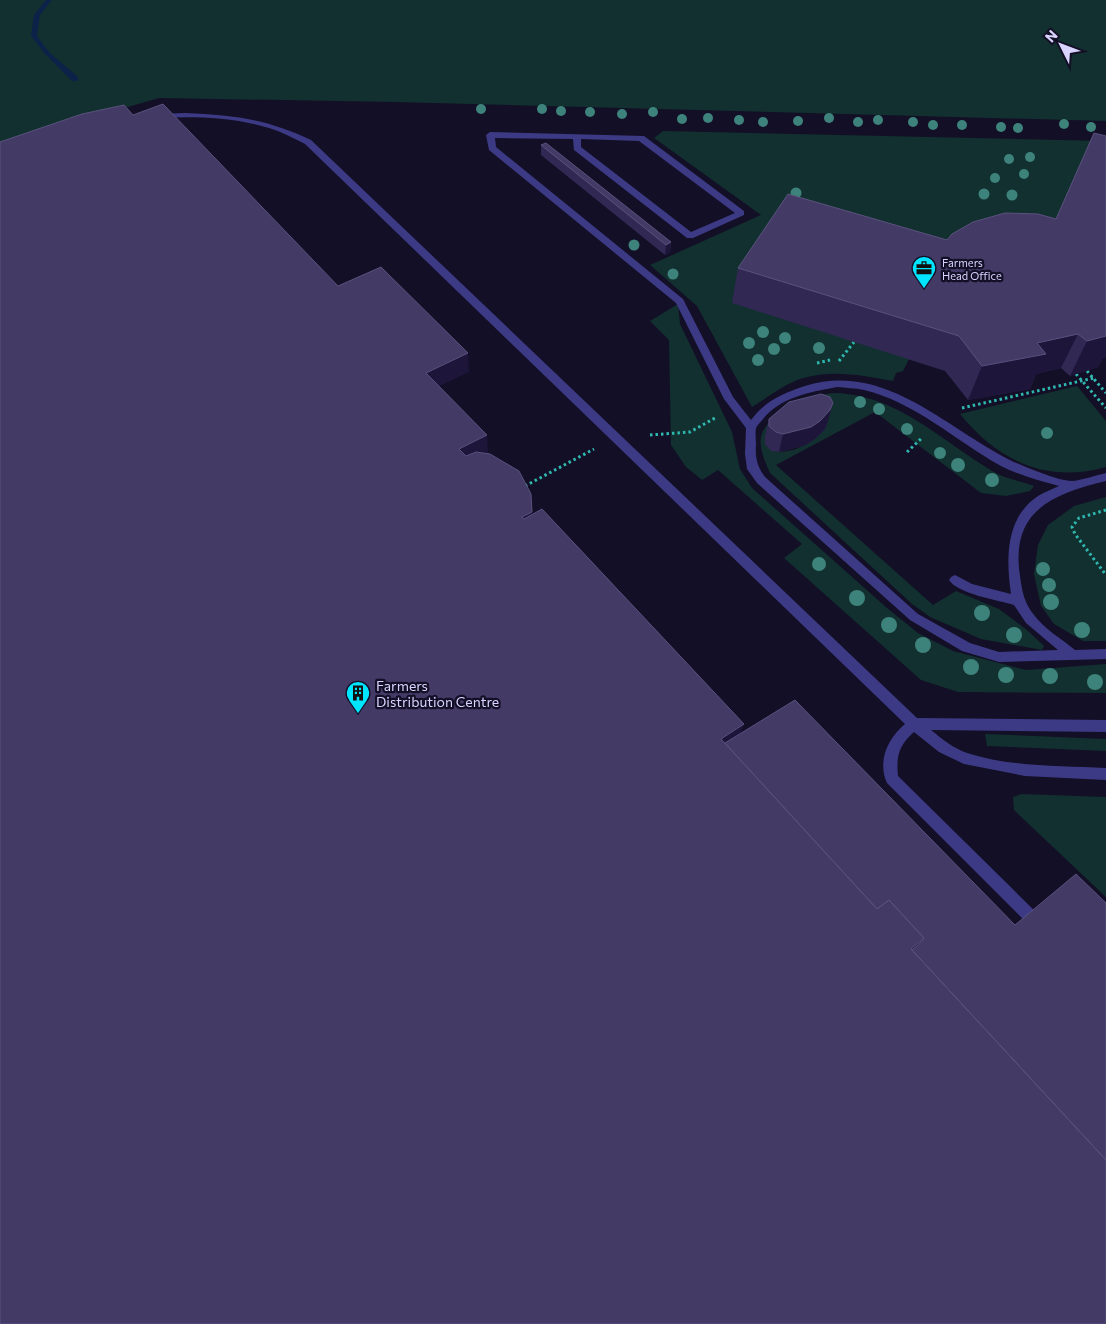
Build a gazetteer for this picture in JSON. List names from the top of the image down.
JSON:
{
  "places": {
    "office": ["Farmers Head Office"],
    "building": ["Farmers Distribution Centre"]
  },
  "north": "top left"
}
